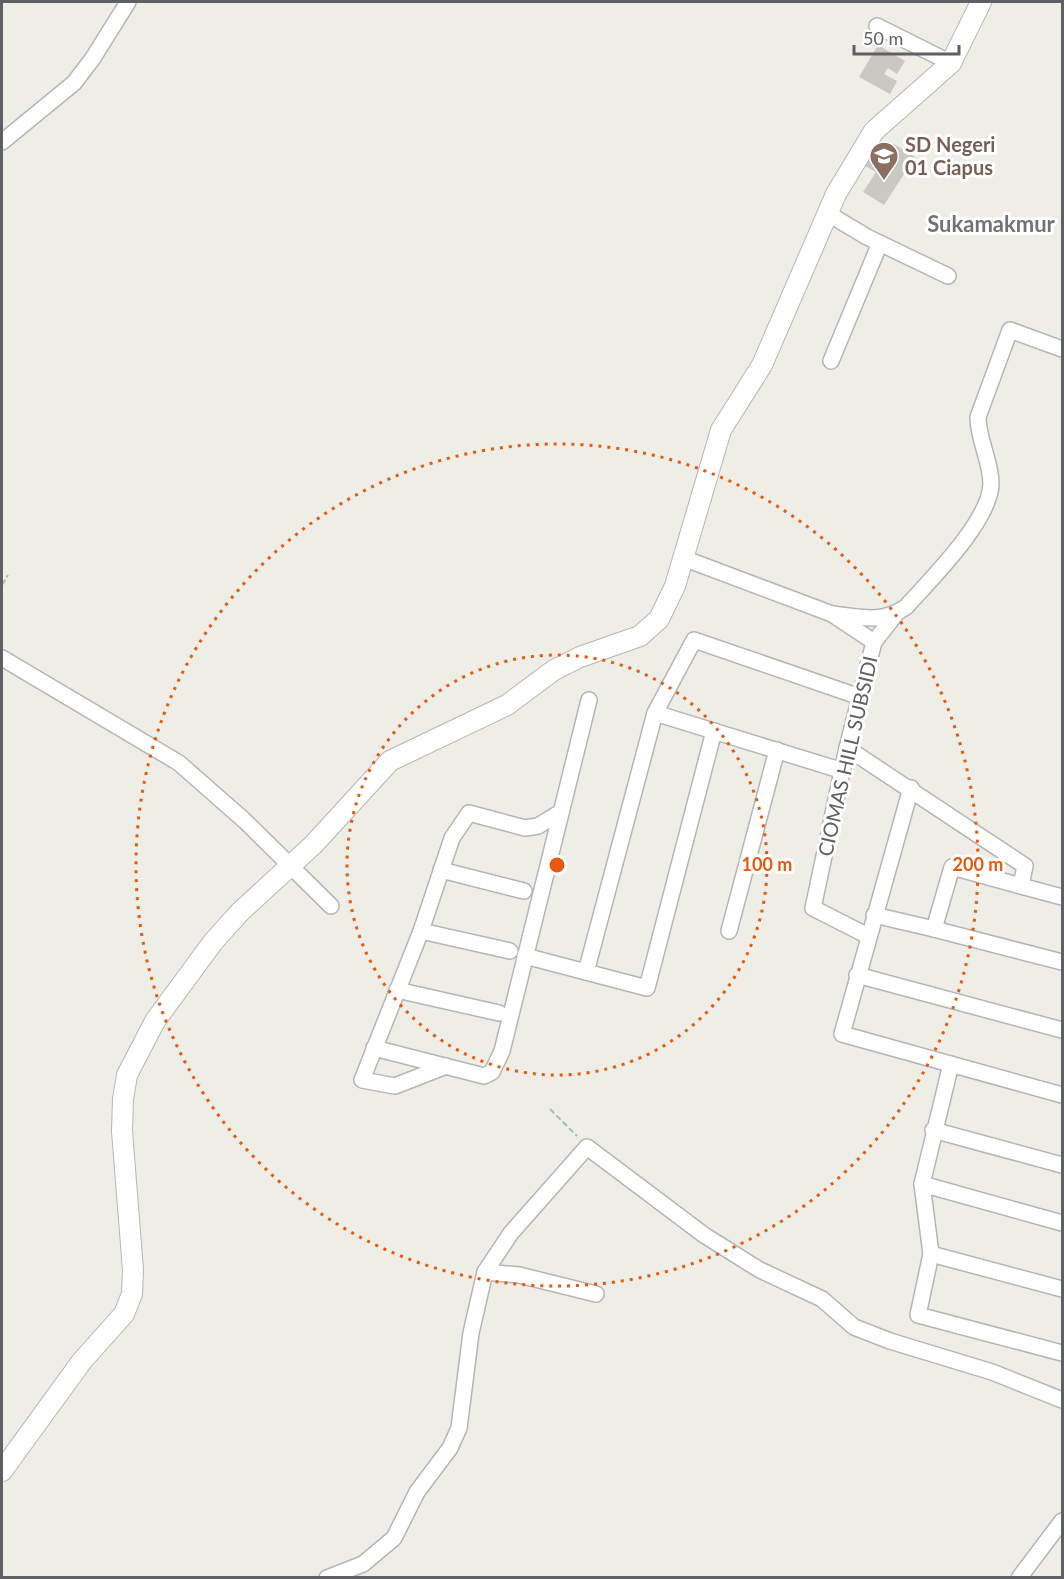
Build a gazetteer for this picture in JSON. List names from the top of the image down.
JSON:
{
  "streets": {
    "street": ["CIOMAS HILL SUBSIDI"]
  },
  "districts": ["Sukamakmur"],
  "places": {
    "school or university": ["SD Negeri 01 Ciapus"]
  },
  "scale_bar": "50 m",
  "rings": ["100 m", "200 m"]
}
